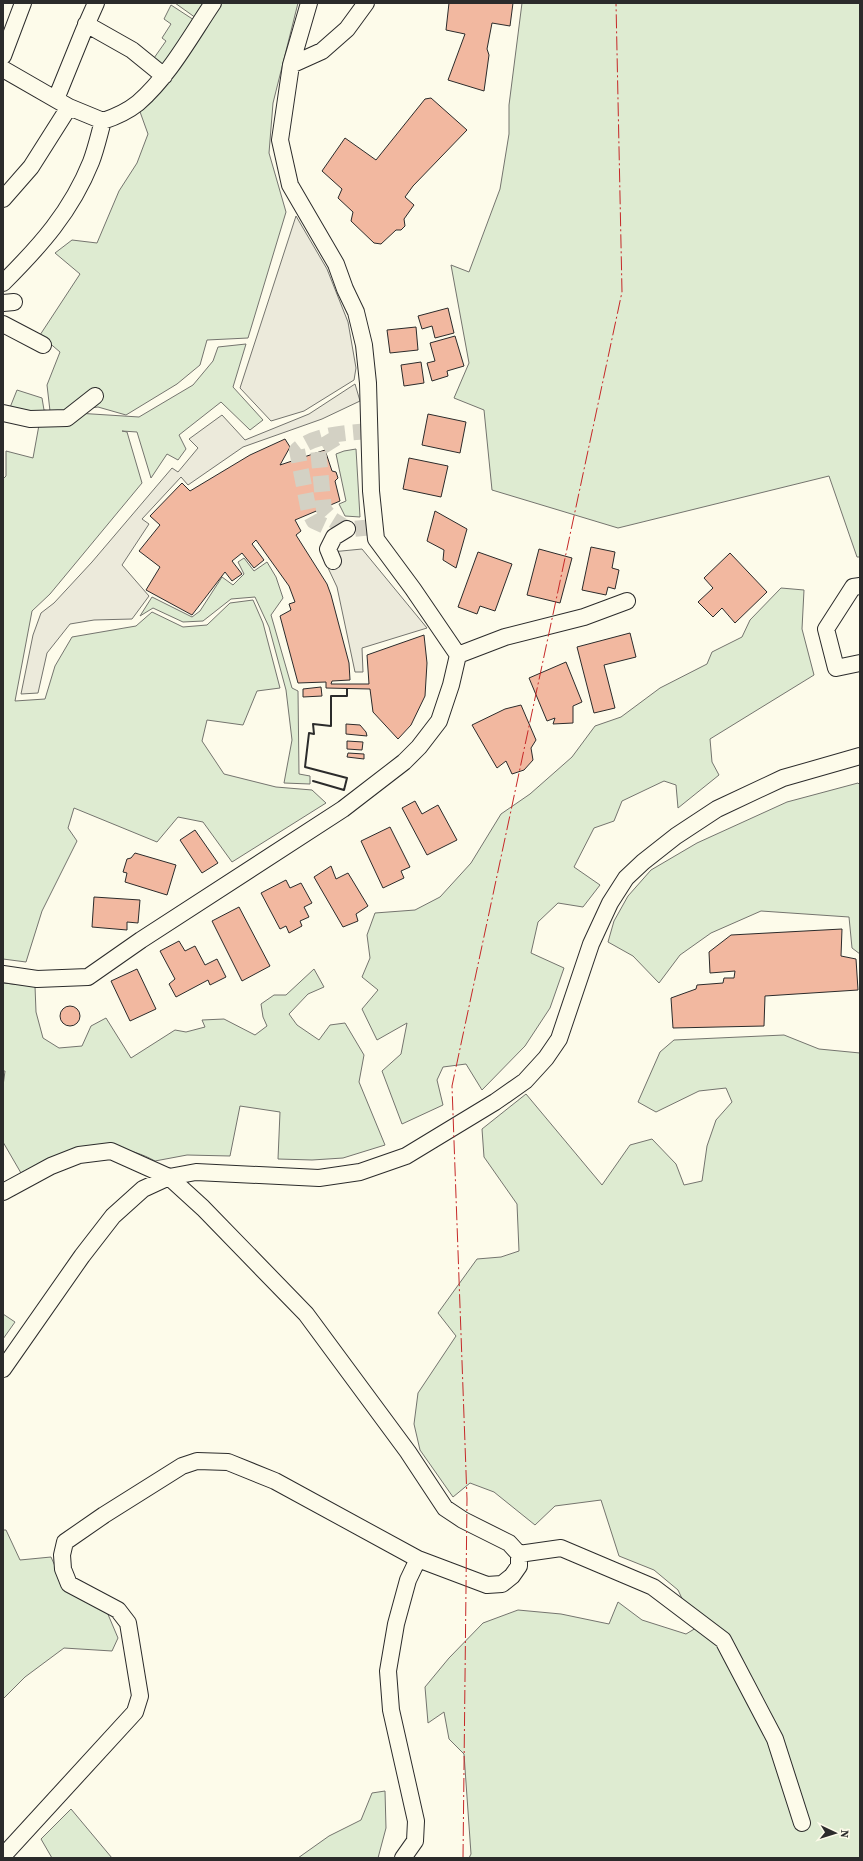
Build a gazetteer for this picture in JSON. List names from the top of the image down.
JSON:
{
  "north": "right"
}
